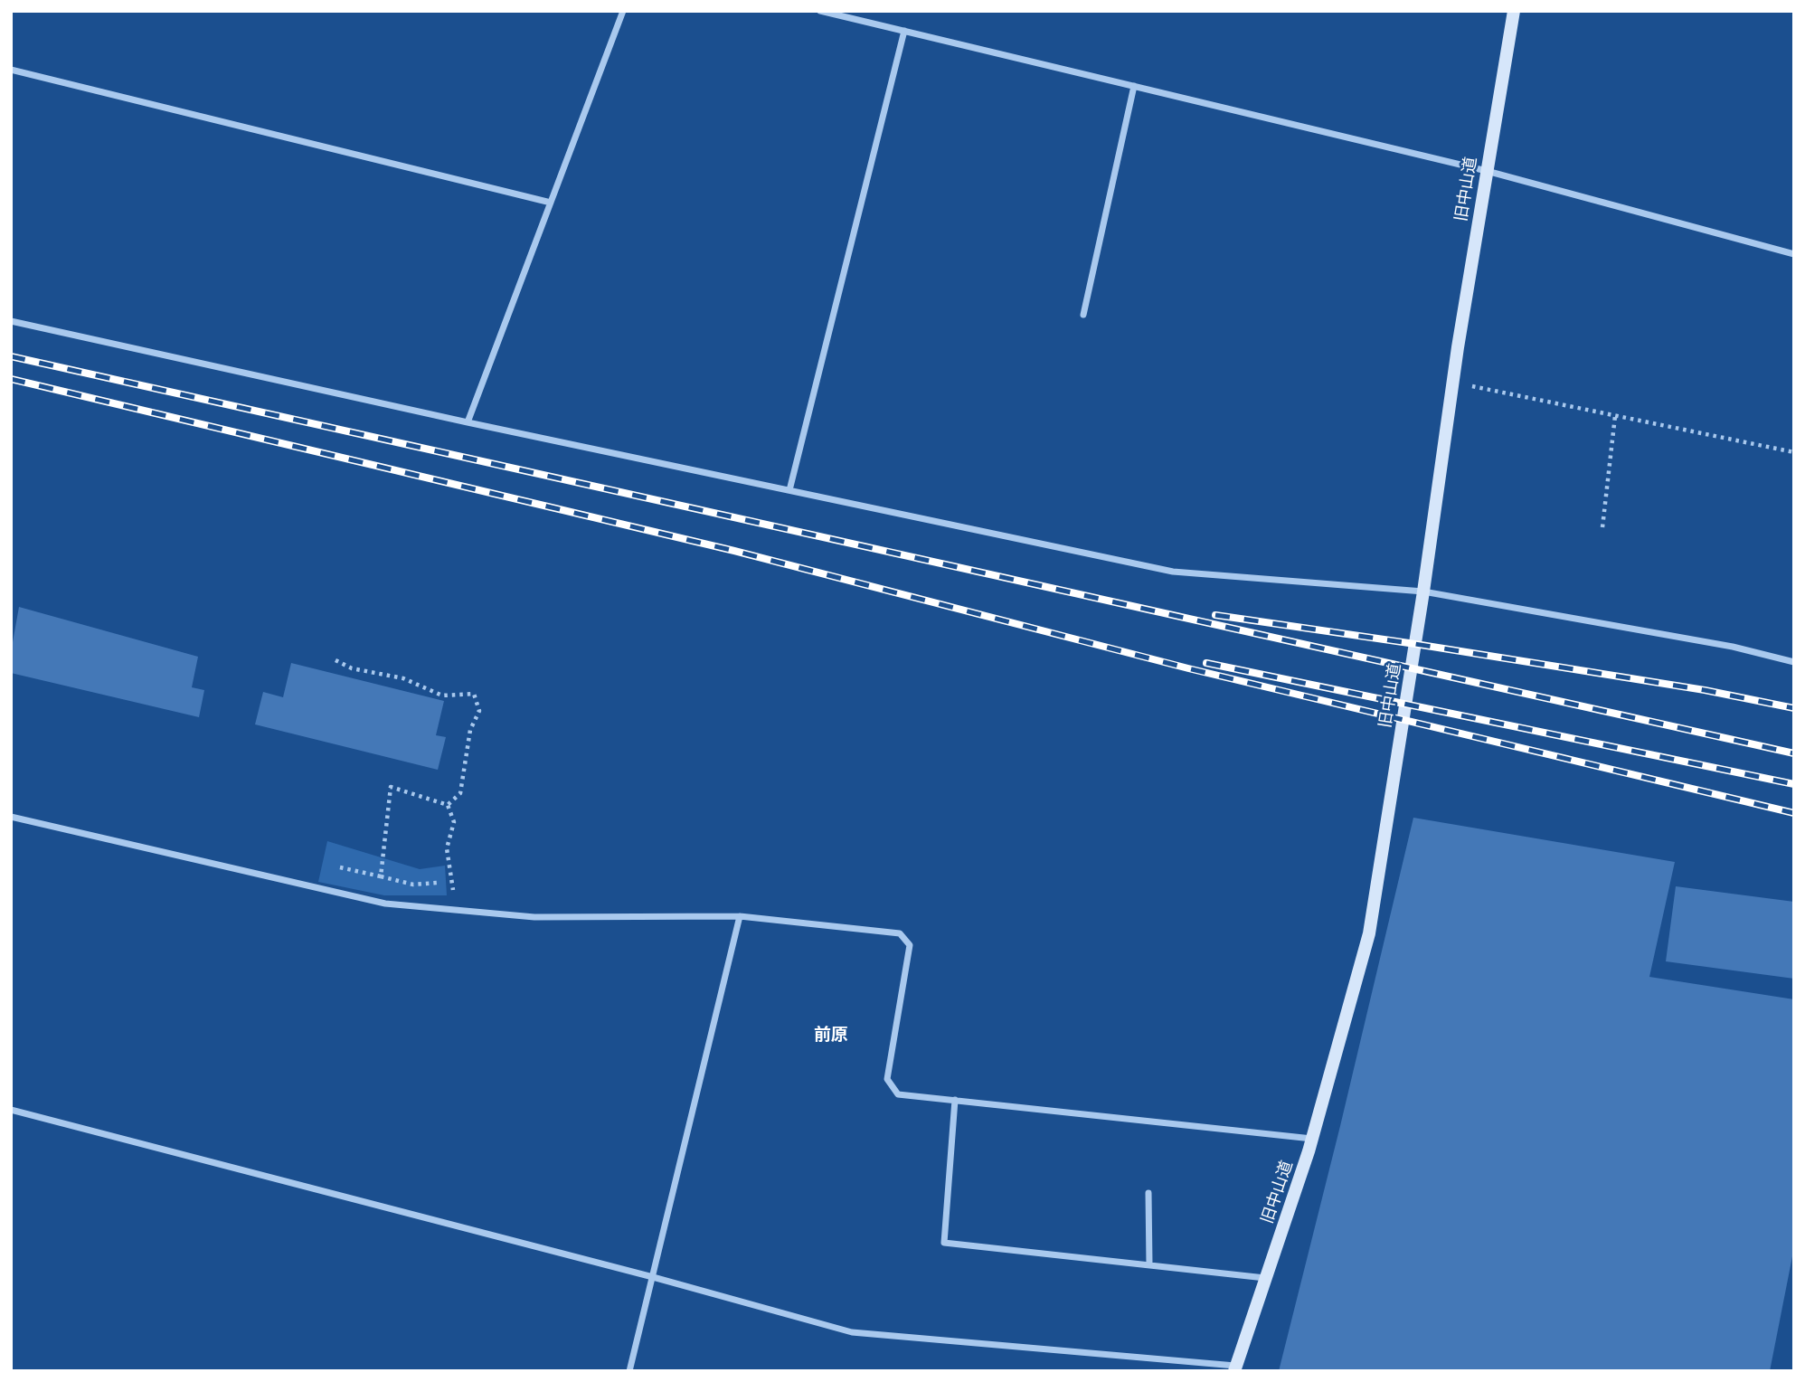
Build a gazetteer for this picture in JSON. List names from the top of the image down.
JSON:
{
  "streets": {
    "street": ["旧中山道"]
  },
  "districts": ["前原"]
}
